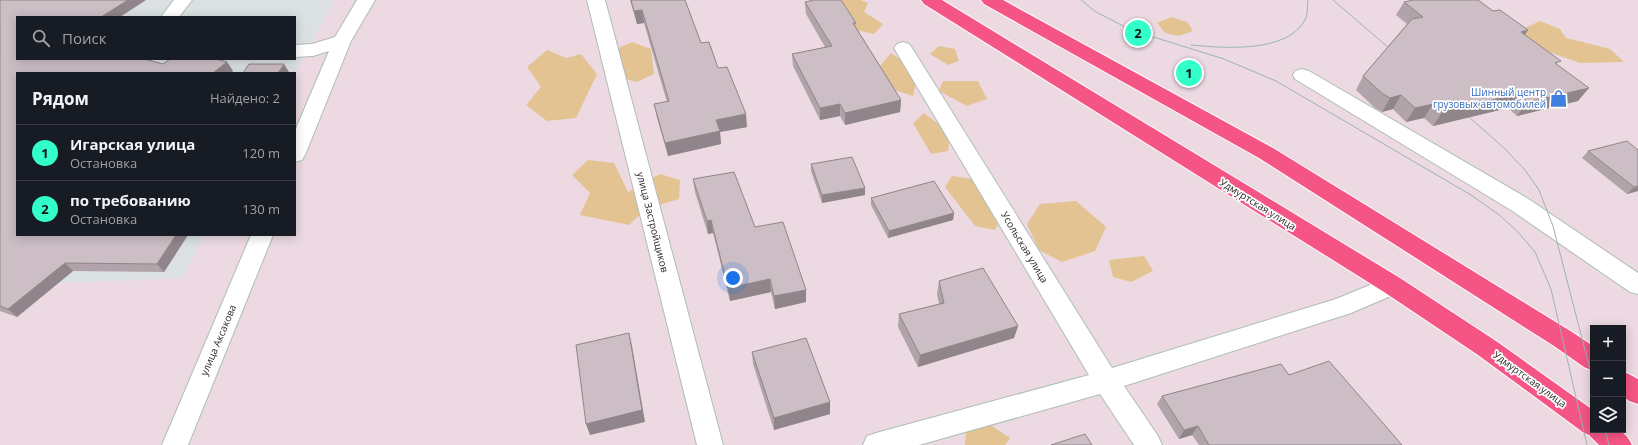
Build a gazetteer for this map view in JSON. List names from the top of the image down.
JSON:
{
  "streets": {
    "main road": ["Удмуртская улица"],
    "street": ["улица Застройщиков", "Усольская улица", "улица Аксакова"]
  },
  "places": {
    "shop": ["Шинный центр грузовых автомобилей"]
  },
  "page": {
    "search": "Поиск",
    "pins": ["2", "1"],
    "heading": ["Рядом", "Найдено: 2"],
    "list": [
      {
        "mark": "1",
        "name": "Игарская улица",
        "note": "Остановка",
        "value": "120 m"
      },
      {
        "mark": "2",
        "name": "по требованию",
        "note": "Остановка",
        "value": "130 m"
      }
    ],
    "map_buttons": ["+", "−"]
  }
}
